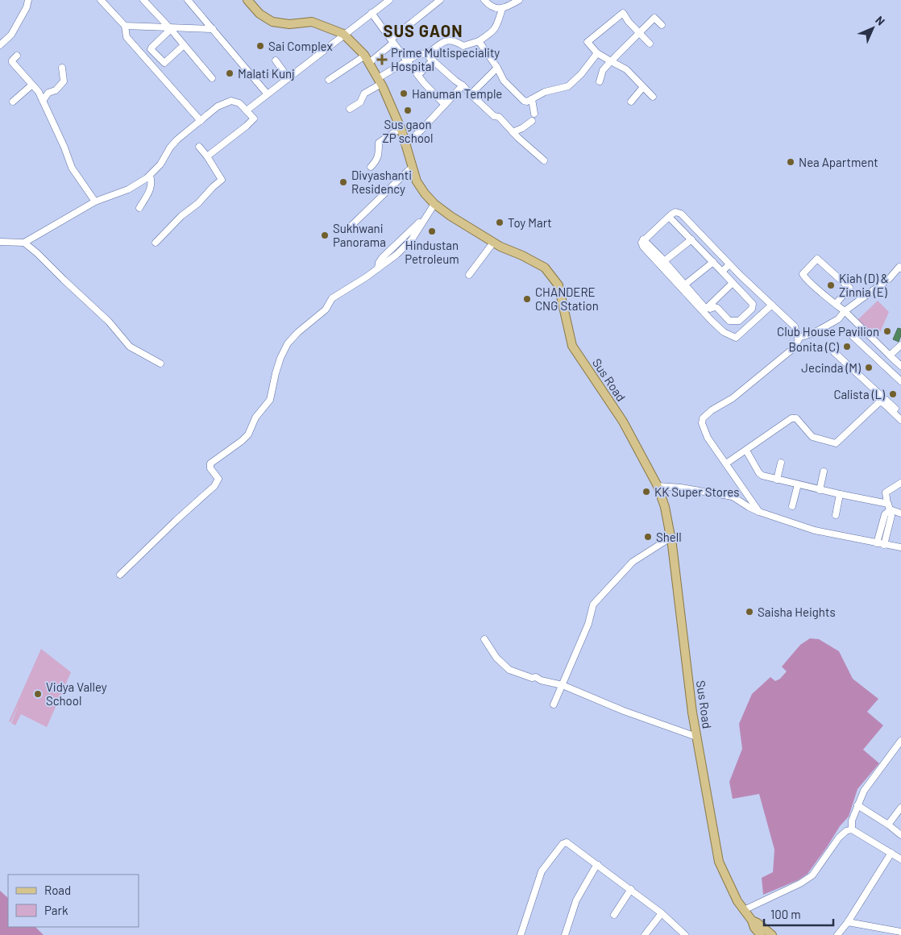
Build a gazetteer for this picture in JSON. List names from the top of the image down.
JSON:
{
  "streets": {
    "main road": ["Sus Road"]
  },
  "districts": ["SUS GAON"],
  "places": {
    "other": [
      "Sai Complex",
      "Malati Kunj",
      "Hanuman Temple",
      "Sus gaon ZP school",
      "Nea Apartment",
      "Divyashanti Residency",
      "Toy Mart",
      "Hindustan Petroleum",
      "Sukhwani Panorama",
      "Kiah (D) & Zinnia (E)",
      "CHANDERE CNG Station",
      "Club House Pavilion",
      "Bonita (C)",
      "Jecinda (M)",
      "Calista (L)",
      "KK Super Stores",
      "Shell",
      "Saisha Heights",
      "Vidya Valley School"
    ],
    "health": ["Prime Multispeciality Hospital"]
  },
  "legend": ["Road", "Park"],
  "scale_bar": "100 m",
  "north": "top right"
}
